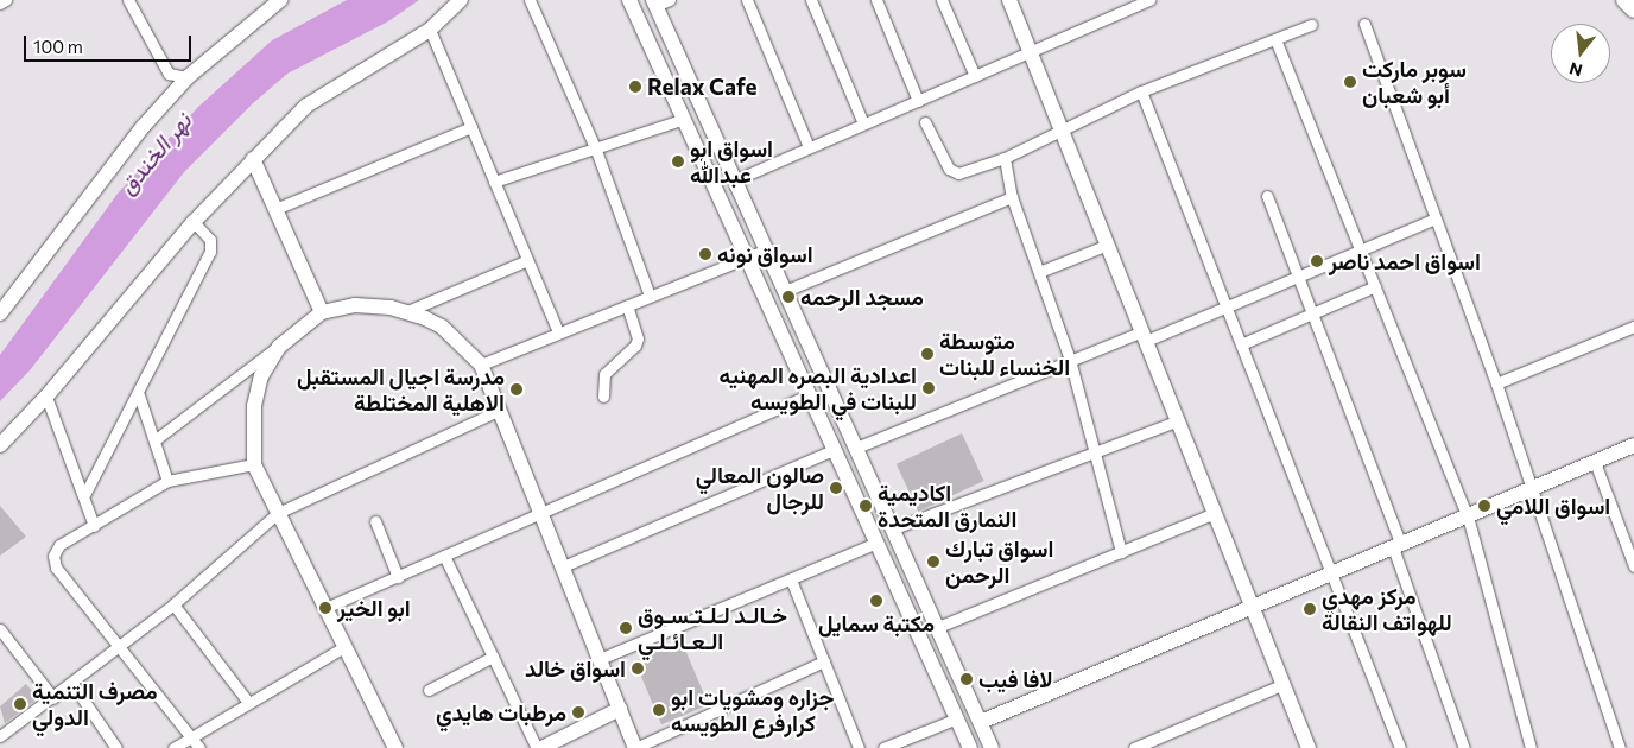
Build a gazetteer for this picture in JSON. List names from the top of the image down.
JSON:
{
  "water": ["نهر الخندق"],
  "places": [
    "سوبر ماركت أبو شعبان",
    "Relax Cafe",
    "اسواق ابو عبدالله",
    "اسواق نونه",
    "اسواق احمد ناصر",
    "مسجد الرحمه",
    "متوسطة الخنساء للبنات",
    "اعدادية البصره المهنيه للبنات في الطويسه",
    "مدرسة اجيال المستقبل الاهلية المختلطة",
    "صالون المعالي للرجال",
    "اكاديمية النمارق المتحدة",
    "اسواق اللامي",
    "اسواق تبارك الرحمن",
    "مكتبة سمايل",
    "ابو الخير",
    "مركز مهدي للهواتف النقالة",
    "خـالـد لـلـتـسـوق الـعـائـلـي",
    "اسواق خالد",
    "لافا فيب",
    "مصرف التنمية الدولي",
    "جزاره ومشويات ابو كرارفرع الطويسه",
    "مرطبات هايدي"
  ],
  "scale_bar": "100 m",
  "north": "bottom"
}
